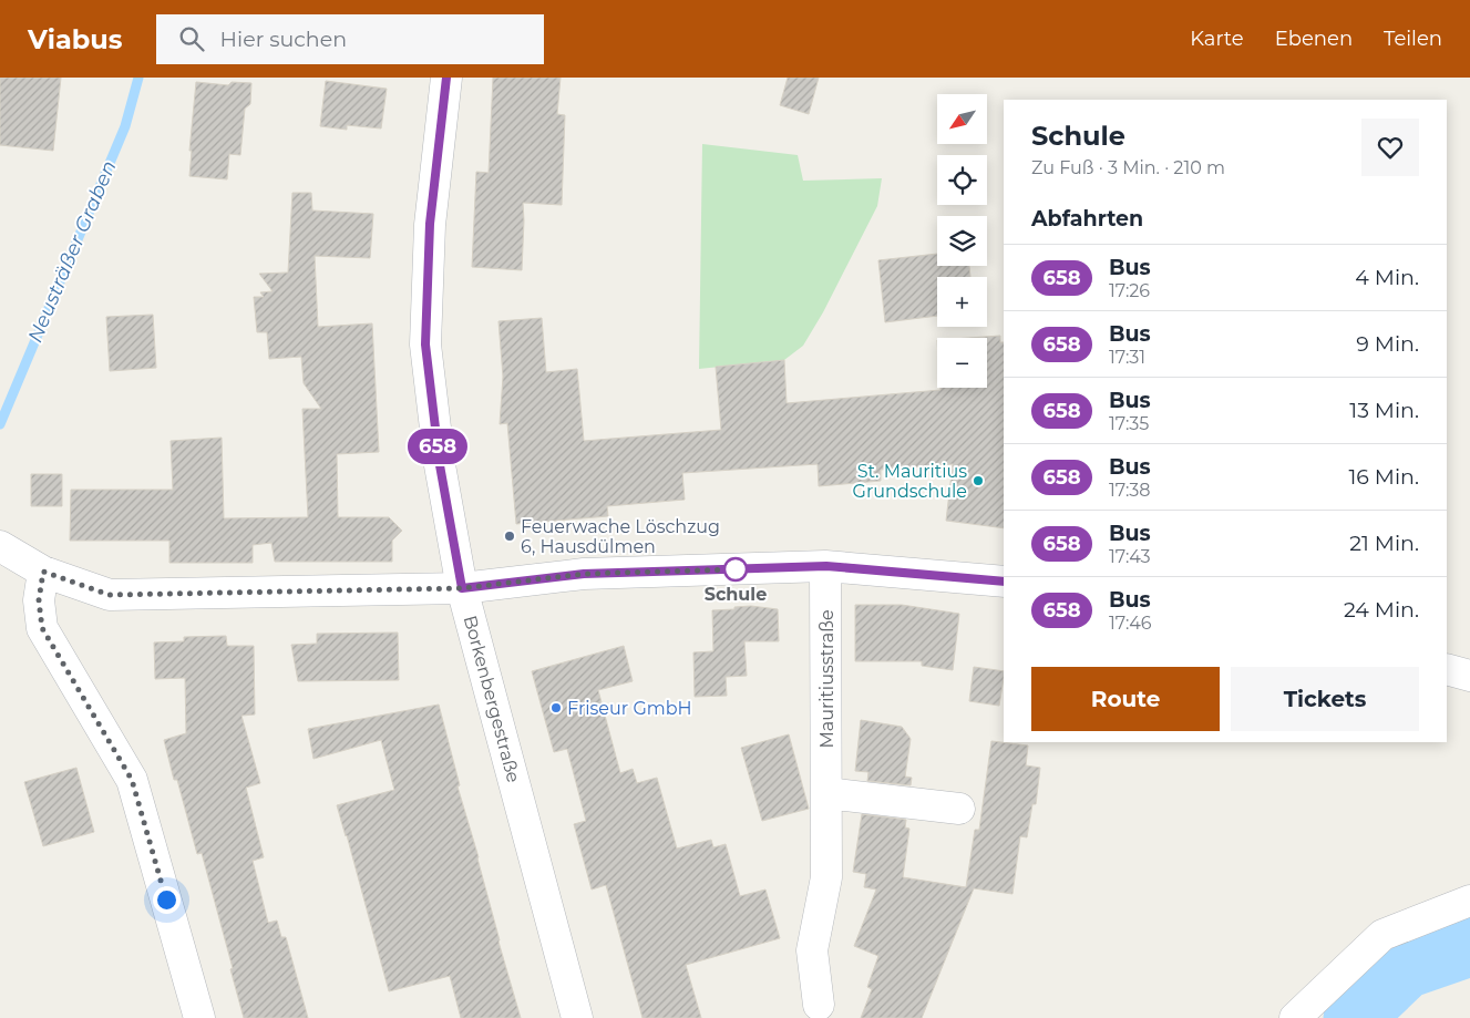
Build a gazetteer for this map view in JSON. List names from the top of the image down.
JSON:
{
  "streets": {
    "street": ["Mauritiusstraße", "Borkenbergestraße"]
  },
  "water": ["Neusträßer Graben"],
  "places": [
    "St. Mauritius Grundschule",
    "Feuerwache Löschzug 6, Hausdülmen",
    "Schule",
    "Friseur GmbH"
  ],
  "lines": ["bus line 658"],
  "north": "bottom left",
  "page": {
    "header": "Viabus",
    "search": "Hier suchen",
    "nav": ["Karte", "Ebenen", "Teilen"],
    "on_map": "658",
    "map_buttons": ["+", "−"],
    "heading": [
      ["Schule", "Zu Fuß · 3 Min. · 210 m"],
      "Abfahrten"
    ],
    "list": [
      {
        "mark": "658",
        "name": "Bus",
        "note": "17:26",
        "value": "4 Min."
      },
      {
        "mark": "658",
        "name": "Bus",
        "note": "17:31",
        "value": "9 Min."
      },
      {
        "mark": "658",
        "name": "Bus",
        "note": "17:35",
        "value": "13 Min."
      },
      {
        "mark": "658",
        "name": "Bus",
        "note": "17:38",
        "value": "16 Min."
      },
      {
        "mark": "658",
        "name": "Bus",
        "note": "17:43",
        "value": "21 Min."
      },
      {
        "mark": "658",
        "name": "Bus",
        "note": "17:46",
        "value": "24 Min."
      }
    ],
    "buttons": ["Route", "Tickets"]
  }
}
